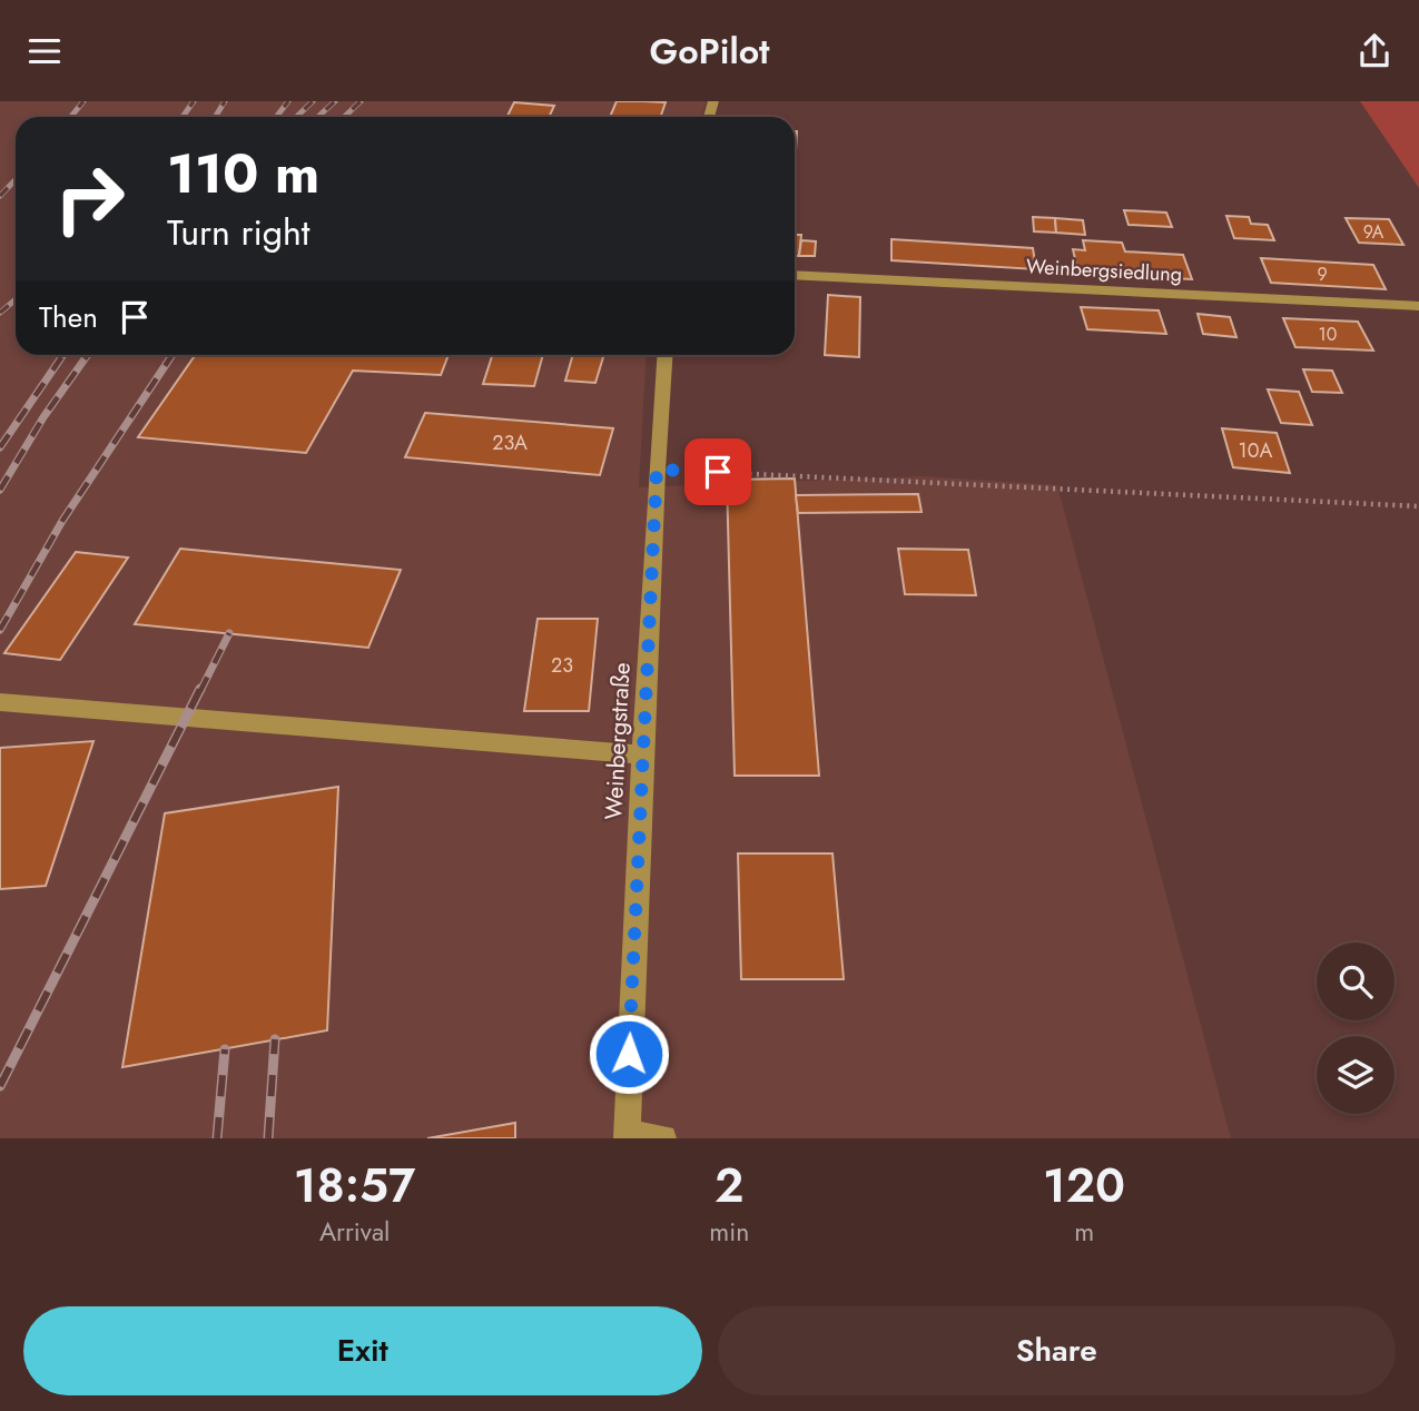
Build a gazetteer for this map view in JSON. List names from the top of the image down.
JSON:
{
  "streets": {
    "street": ["Weinbergsiedlung", "Weinbergstraße"]
  },
  "house_numbers": [
    "9A",
    "9",
    "10",
    "23A",
    "10A",
    "23"
  ],
  "page": {
    "header": "GoPilot",
    "turn": ["110 m", "Turn right"],
    "then": "Then",
    "eta": [
      "18:57",
      "Arrival",
      "2",
      "min",
      "120",
      "m"
    ],
    "buttons": ["Exit", "Share"]
  }
}
